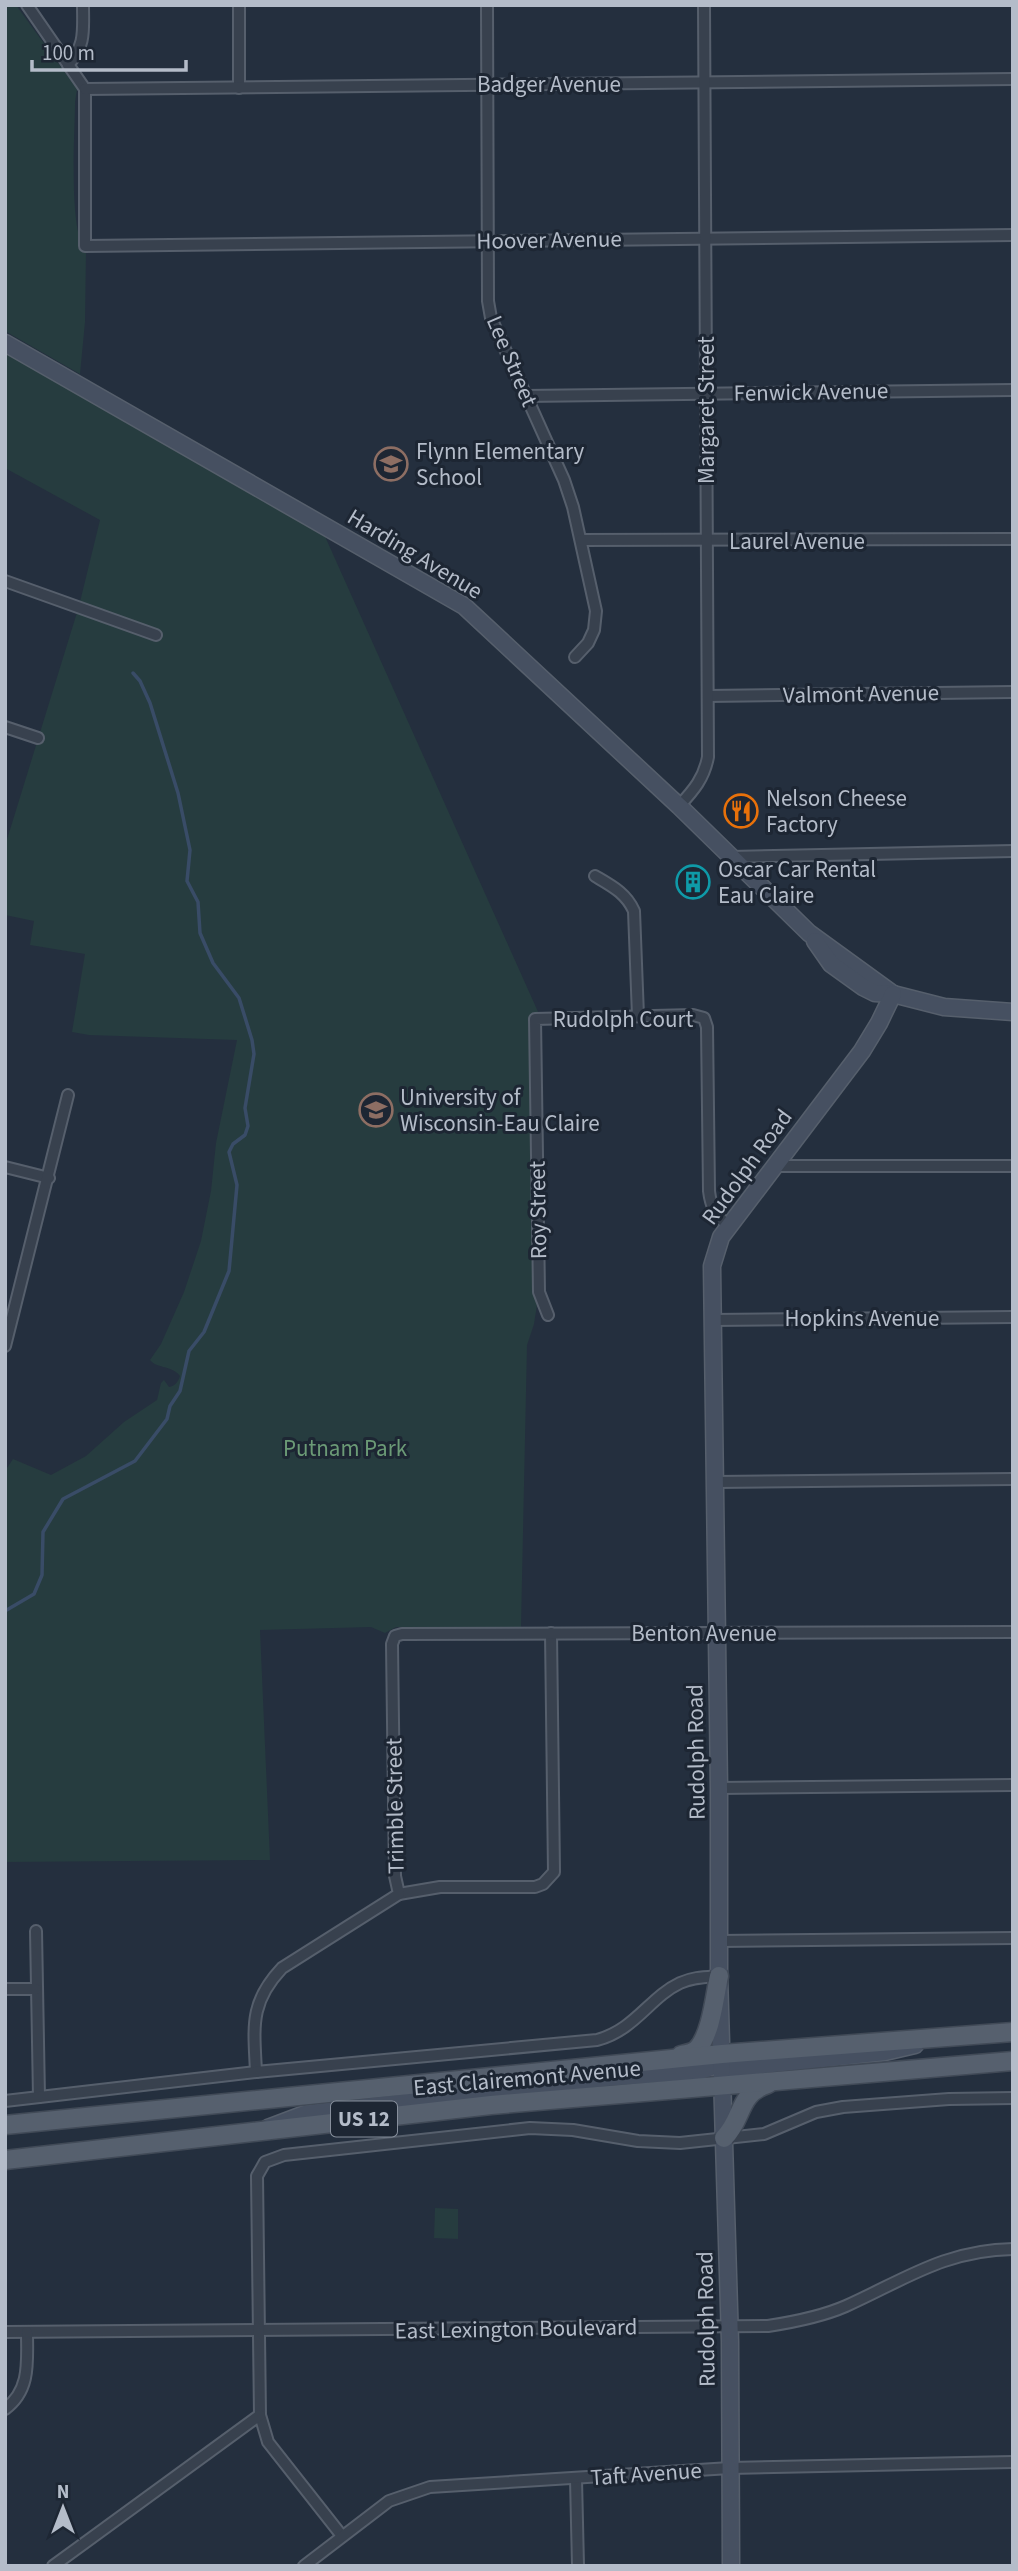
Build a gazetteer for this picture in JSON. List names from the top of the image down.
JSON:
{
  "streets": {
    "main road": ["East Clairemont Avenue", "US 12"],
    "street": [
      "Badger Avenue",
      "Hoover Avenue",
      "Lee Street",
      "Fenwick Avenue",
      "Margaret Street",
      "Laurel Avenue",
      "Harding Avenue",
      "Valmont Avenue",
      "Rudolph Court",
      "Rudolph Road",
      "Roy Street",
      "Hopkins Avenue",
      "Benton Avenue",
      "Trimble Street",
      "East Lexington Boulevard",
      "Taft Avenue"
    ]
  },
  "crossings": [
    ["Badger Avenue", "Hoover Avenue"],
    ["Badger Avenue", "Lee Street"],
    ["Badger Avenue", "Margaret Street"],
    ["Hoover Avenue", "Lee Street"],
    ["Hoover Avenue", "Margaret Street"],
    ["Lee Street", "Fenwick Avenue"],
    ["Lee Street", "Laurel Avenue"],
    ["Fenwick Avenue", "Margaret Street"],
    ["Margaret Street", "Laurel Avenue"],
    ["Margaret Street", "Harding Avenue"],
    ["Margaret Street", "Valmont Avenue"],
    ["Harding Avenue", "Rudolph Road"],
    ["Rudolph Court", "Rudolph Road"],
    ["Rudolph Court", "Roy Street"],
    ["Rudolph Road", "Hopkins Avenue"],
    ["Rudolph Road", "Benton Avenue"],
    ["Rudolph Road", "East Clairemont Avenue"],
    ["Rudolph Road", "East Lexington Boulevard"],
    ["Rudolph Road", "Taft Avenue"],
    ["Benton Avenue", "Trimble Street"]
  ],
  "parks": ["Putnam Park"],
  "places": {
    "school or university": ["Flynn Elementary School", "University of Wisconsin-Eau Claire"],
    "restaurant": ["Nelson Cheese Factory"],
    "building": ["Oscar Car Rental Eau Claire"]
  },
  "scale_bar": "100 m",
  "north": "top"
}
